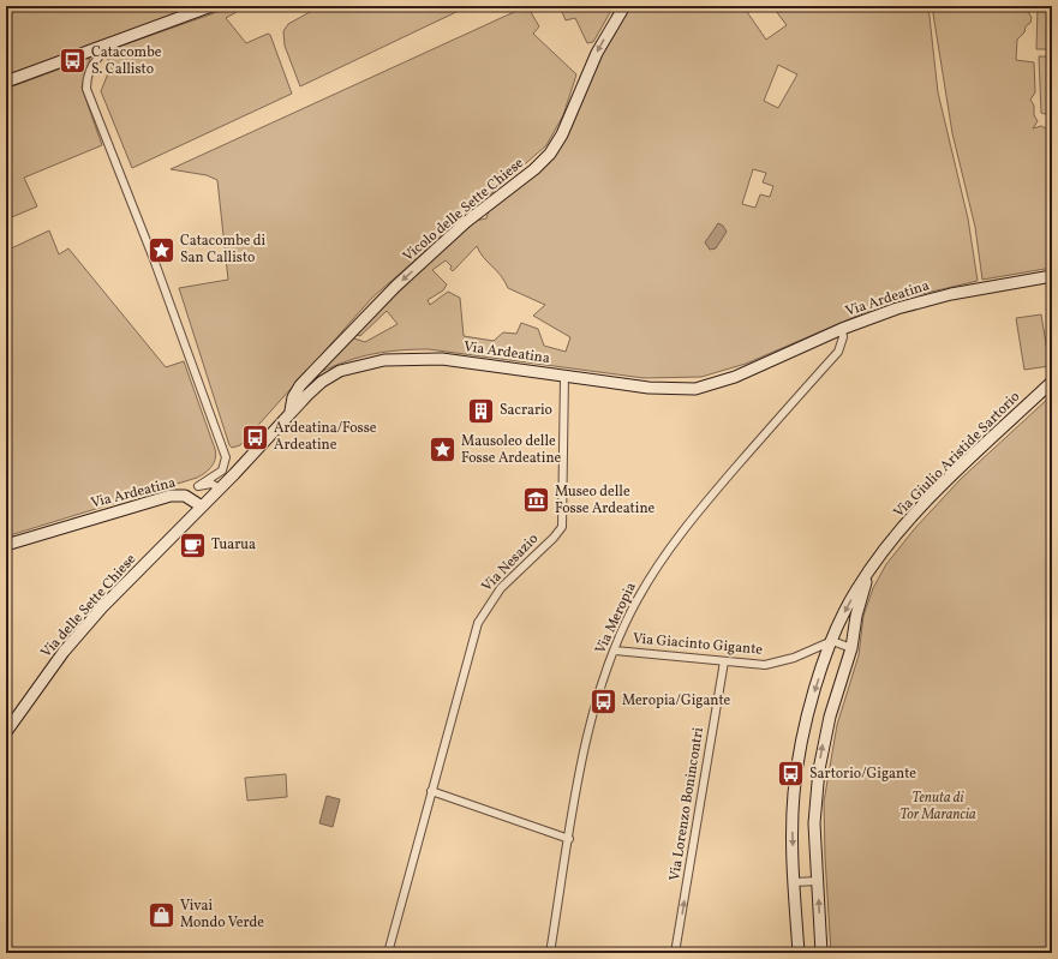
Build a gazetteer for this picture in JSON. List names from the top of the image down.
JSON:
{
  "streets": {
    "main road": [
      "Vicolo delle Sette Chiese",
      "Via Ardeatina",
      "Via Giulio Aristide Sartorio",
      "Via delle Sette Chiese"
    ],
    "street": [
      "Via Nesazio",
      "Via Meropia",
      "Via Giacinto Gigante",
      "Via Lorenzo Bonincontri"
    ]
  },
  "crossings": [
    ["Vicolo delle Sette Chiese", "Via Ardeatina"],
    ["Via Ardeatina", "Via Nesazio"],
    ["Via Ardeatina", "Via delle Sette Chiese"],
    ["Via Ardeatina", "Via Meropia"],
    ["Via Giulio Aristide Sartorio", "Via Giacinto Gigante"],
    ["Via Meropia", "Via Giacinto Gigante"],
    ["Via Giacinto Gigante", "Via Lorenzo Bonincontri"]
  ],
  "one_way": ["Vicolo delle Sette Chiese", "Via Lorenzo Bonincontri"],
  "parks": ["Tenuta di Tor Marancia"],
  "places": {
    "bus stop": [
      "Catacombe S. Callisto",
      "Ardeatina/Fosse Ardeatine",
      "Meropia/Gigante",
      "Sartorio/Gigante"
    ],
    "place": ["Catacombe di San Callisto", "Mausoleo delle Fosse Ardeatine"],
    "building": ["Sacrario"],
    "museum": ["Museo delle Fosse Ardeatine"],
    "cafe": ["Tuarua"],
    "shop": ["Vivai Mondo Verde"]
  }
}
